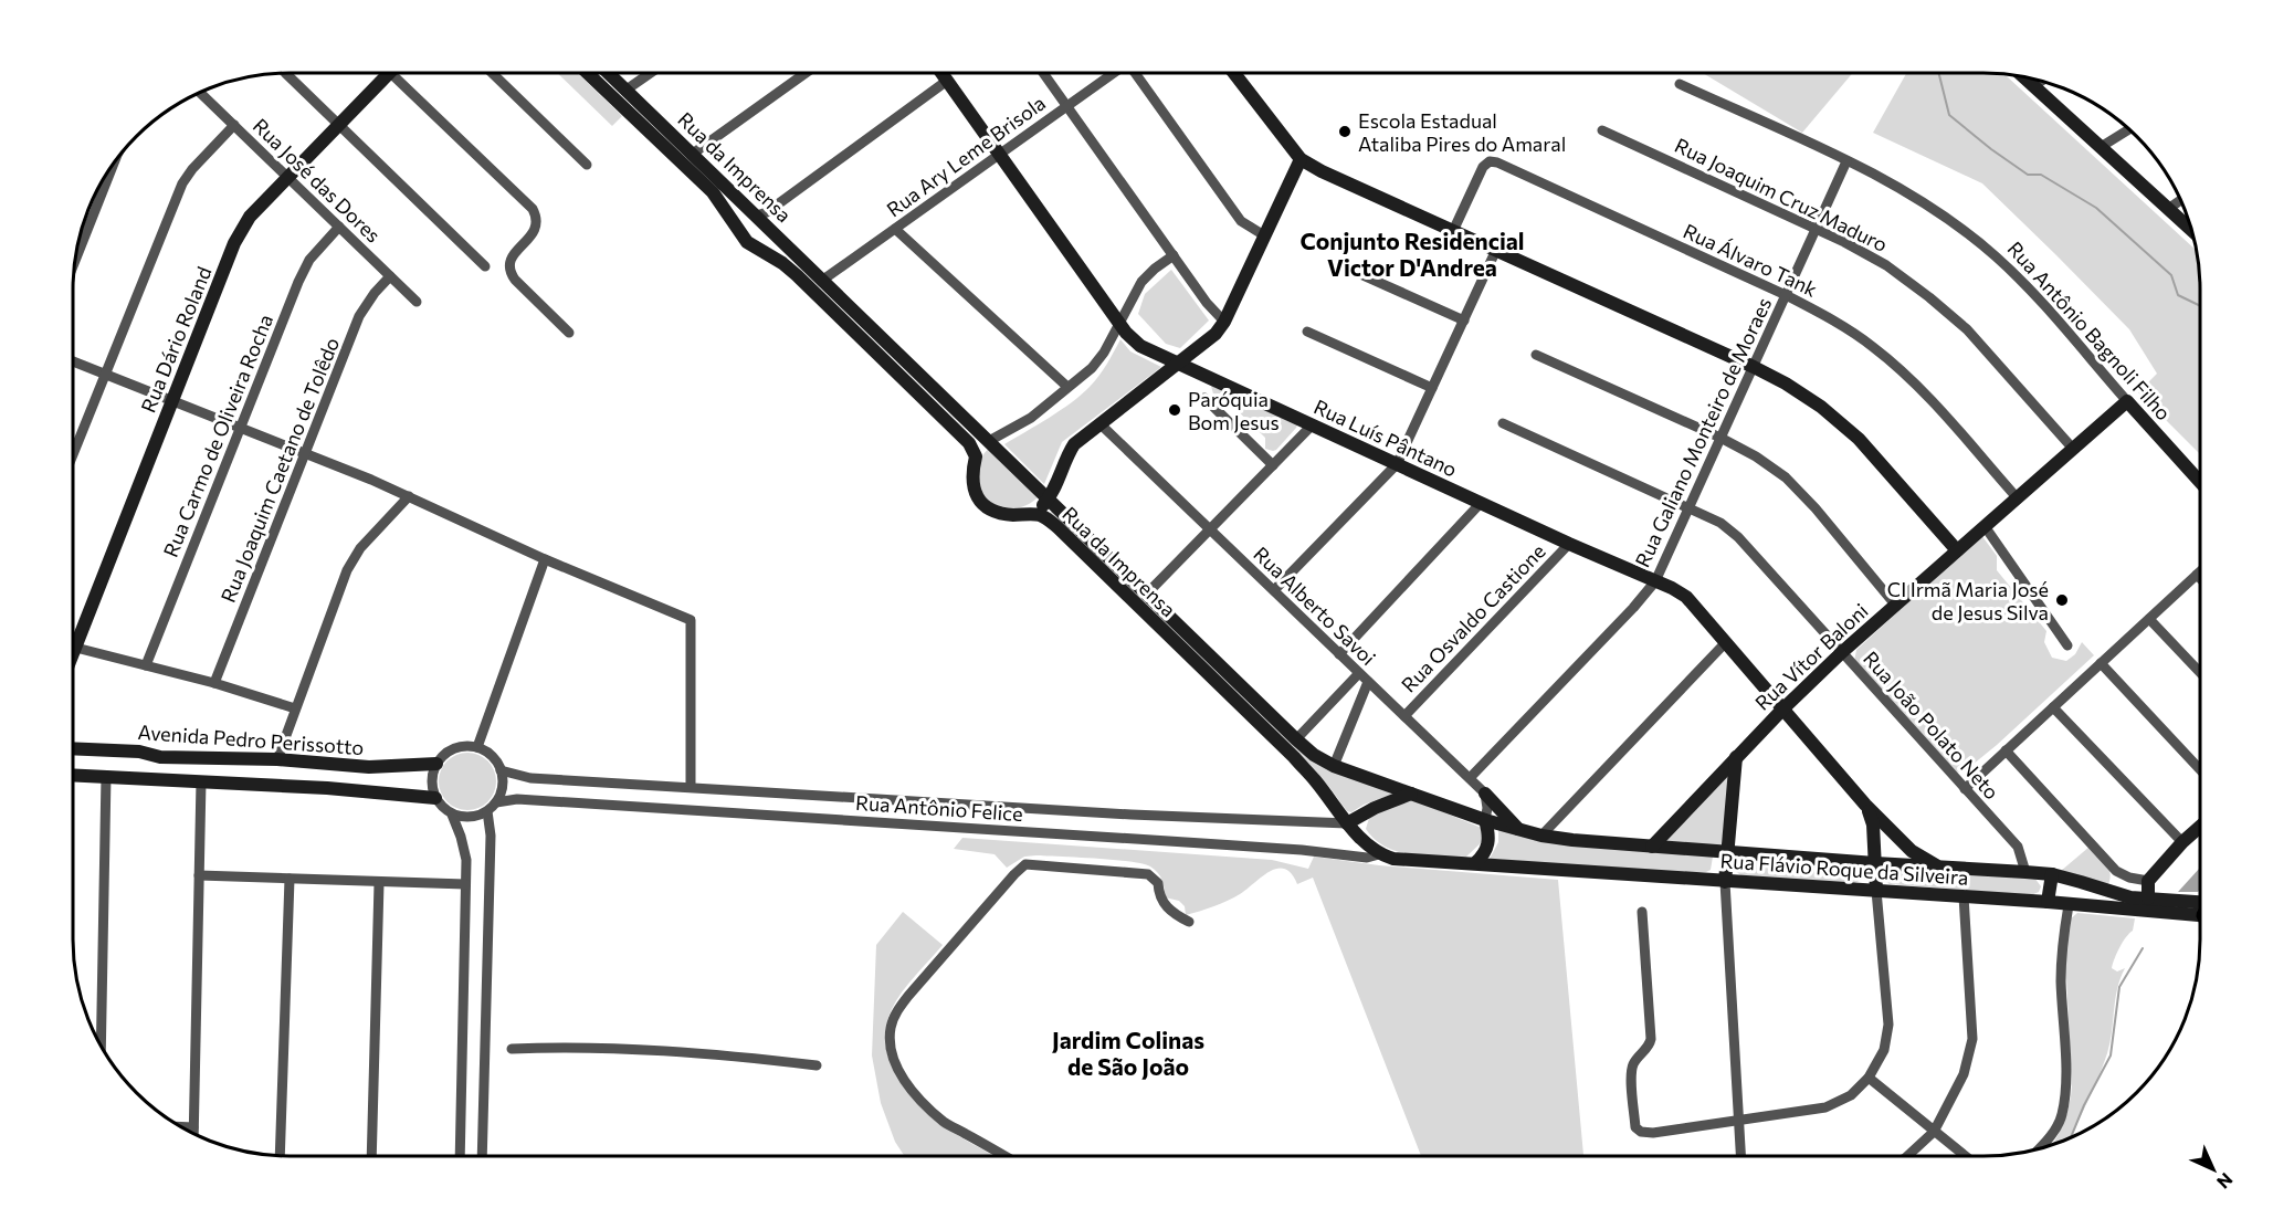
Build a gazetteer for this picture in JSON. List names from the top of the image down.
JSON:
{
  "streets": {
    "street": [
      "Rua Ary Leme Brisola",
      "Rua da Imprensa",
      "Rua José das Dores",
      "Rua Joaquim Cruz Maduro",
      "Rua Álvaro Tank",
      "Rua Antônio Bagnoli Filho",
      "Rua Dário Roland",
      "Rua Galiano Monteiro de Moraes",
      "Rua Carmo de Oliveira Rocha",
      "Rua Luís Pântano",
      "Rua Joaquim Caetano de Tolêdo",
      "Rua Alberto Savoi",
      "Rua Osvaldo Castione",
      "Rua Vítor Baloni",
      "Rua João Polato Neto",
      "Avenida Pedro Perissotto",
      "Rua Antônio Felice",
      "Rua Flávio Roque da Silveira"
    ]
  },
  "crossings": [
    ["Rua Ary Leme Brisola", "Rua da Imprensa"],
    ["Rua Ary Leme Brisola", "Rua Luís Pântano"],
    ["Rua da Imprensa", "Rua Antônio Felice"],
    ["Rua da Imprensa", "Rua Flávio Roque da Silveira"],
    ["Rua José das Dores", "Rua Dário Roland"],
    ["Rua José das Dores", "Rua Carmo de Oliveira Rocha"],
    ["Rua José das Dores", "Rua Joaquim Caetano de Tolêdo"],
    ["Rua Joaquim Cruz Maduro", "Rua Galiano Monteiro de Moraes"],
    ["Rua Joaquim Cruz Maduro", "Rua Vítor Baloni"],
    ["Rua Álvaro Tank", "Rua Galiano Monteiro de Moraes"],
    ["Rua Álvaro Tank", "Rua Vítor Baloni"],
    ["Rua Antônio Bagnoli Filho", "Rua Galiano Monteiro de Moraes"],
    ["Rua Antônio Bagnoli Filho", "Rua Vítor Baloni"],
    ["Rua Galiano Monteiro de Moraes", "Rua Luís Pântano"],
    ["Rua Galiano Monteiro de Moraes", "Rua Alberto Savoi"],
    ["Rua Galiano Monteiro de Moraes", "Rua João Polato Neto"],
    ["Rua Luís Pântano", "Rua Osvaldo Castione"],
    ["Rua Luís Pântano", "Rua Vítor Baloni"],
    ["Rua Luís Pântano", "Rua Flávio Roque da Silveira"],
    ["Rua Alberto Savoi", "Rua Osvaldo Castione"],
    ["Rua Vítor Baloni", "Rua João Polato Neto"],
    ["Rua Vítor Baloni", "Rua Flávio Roque da Silveira"],
    ["Rua João Polato Neto", "Rua Flávio Roque da Silveira"],
    ["Avenida Pedro Perissotto", "Rua Antônio Felice"]
  ],
  "districts": ["Conjunto Residencial Victor D'Andrea", "Jardim Colinas de São João"],
  "places": ["Escola Estadual Ataliba Pires do Amaral", "Paróquia Bom Jesus", "CI Irmã Maria José de Jesus Silva"],
  "north": "bottom right"
}
